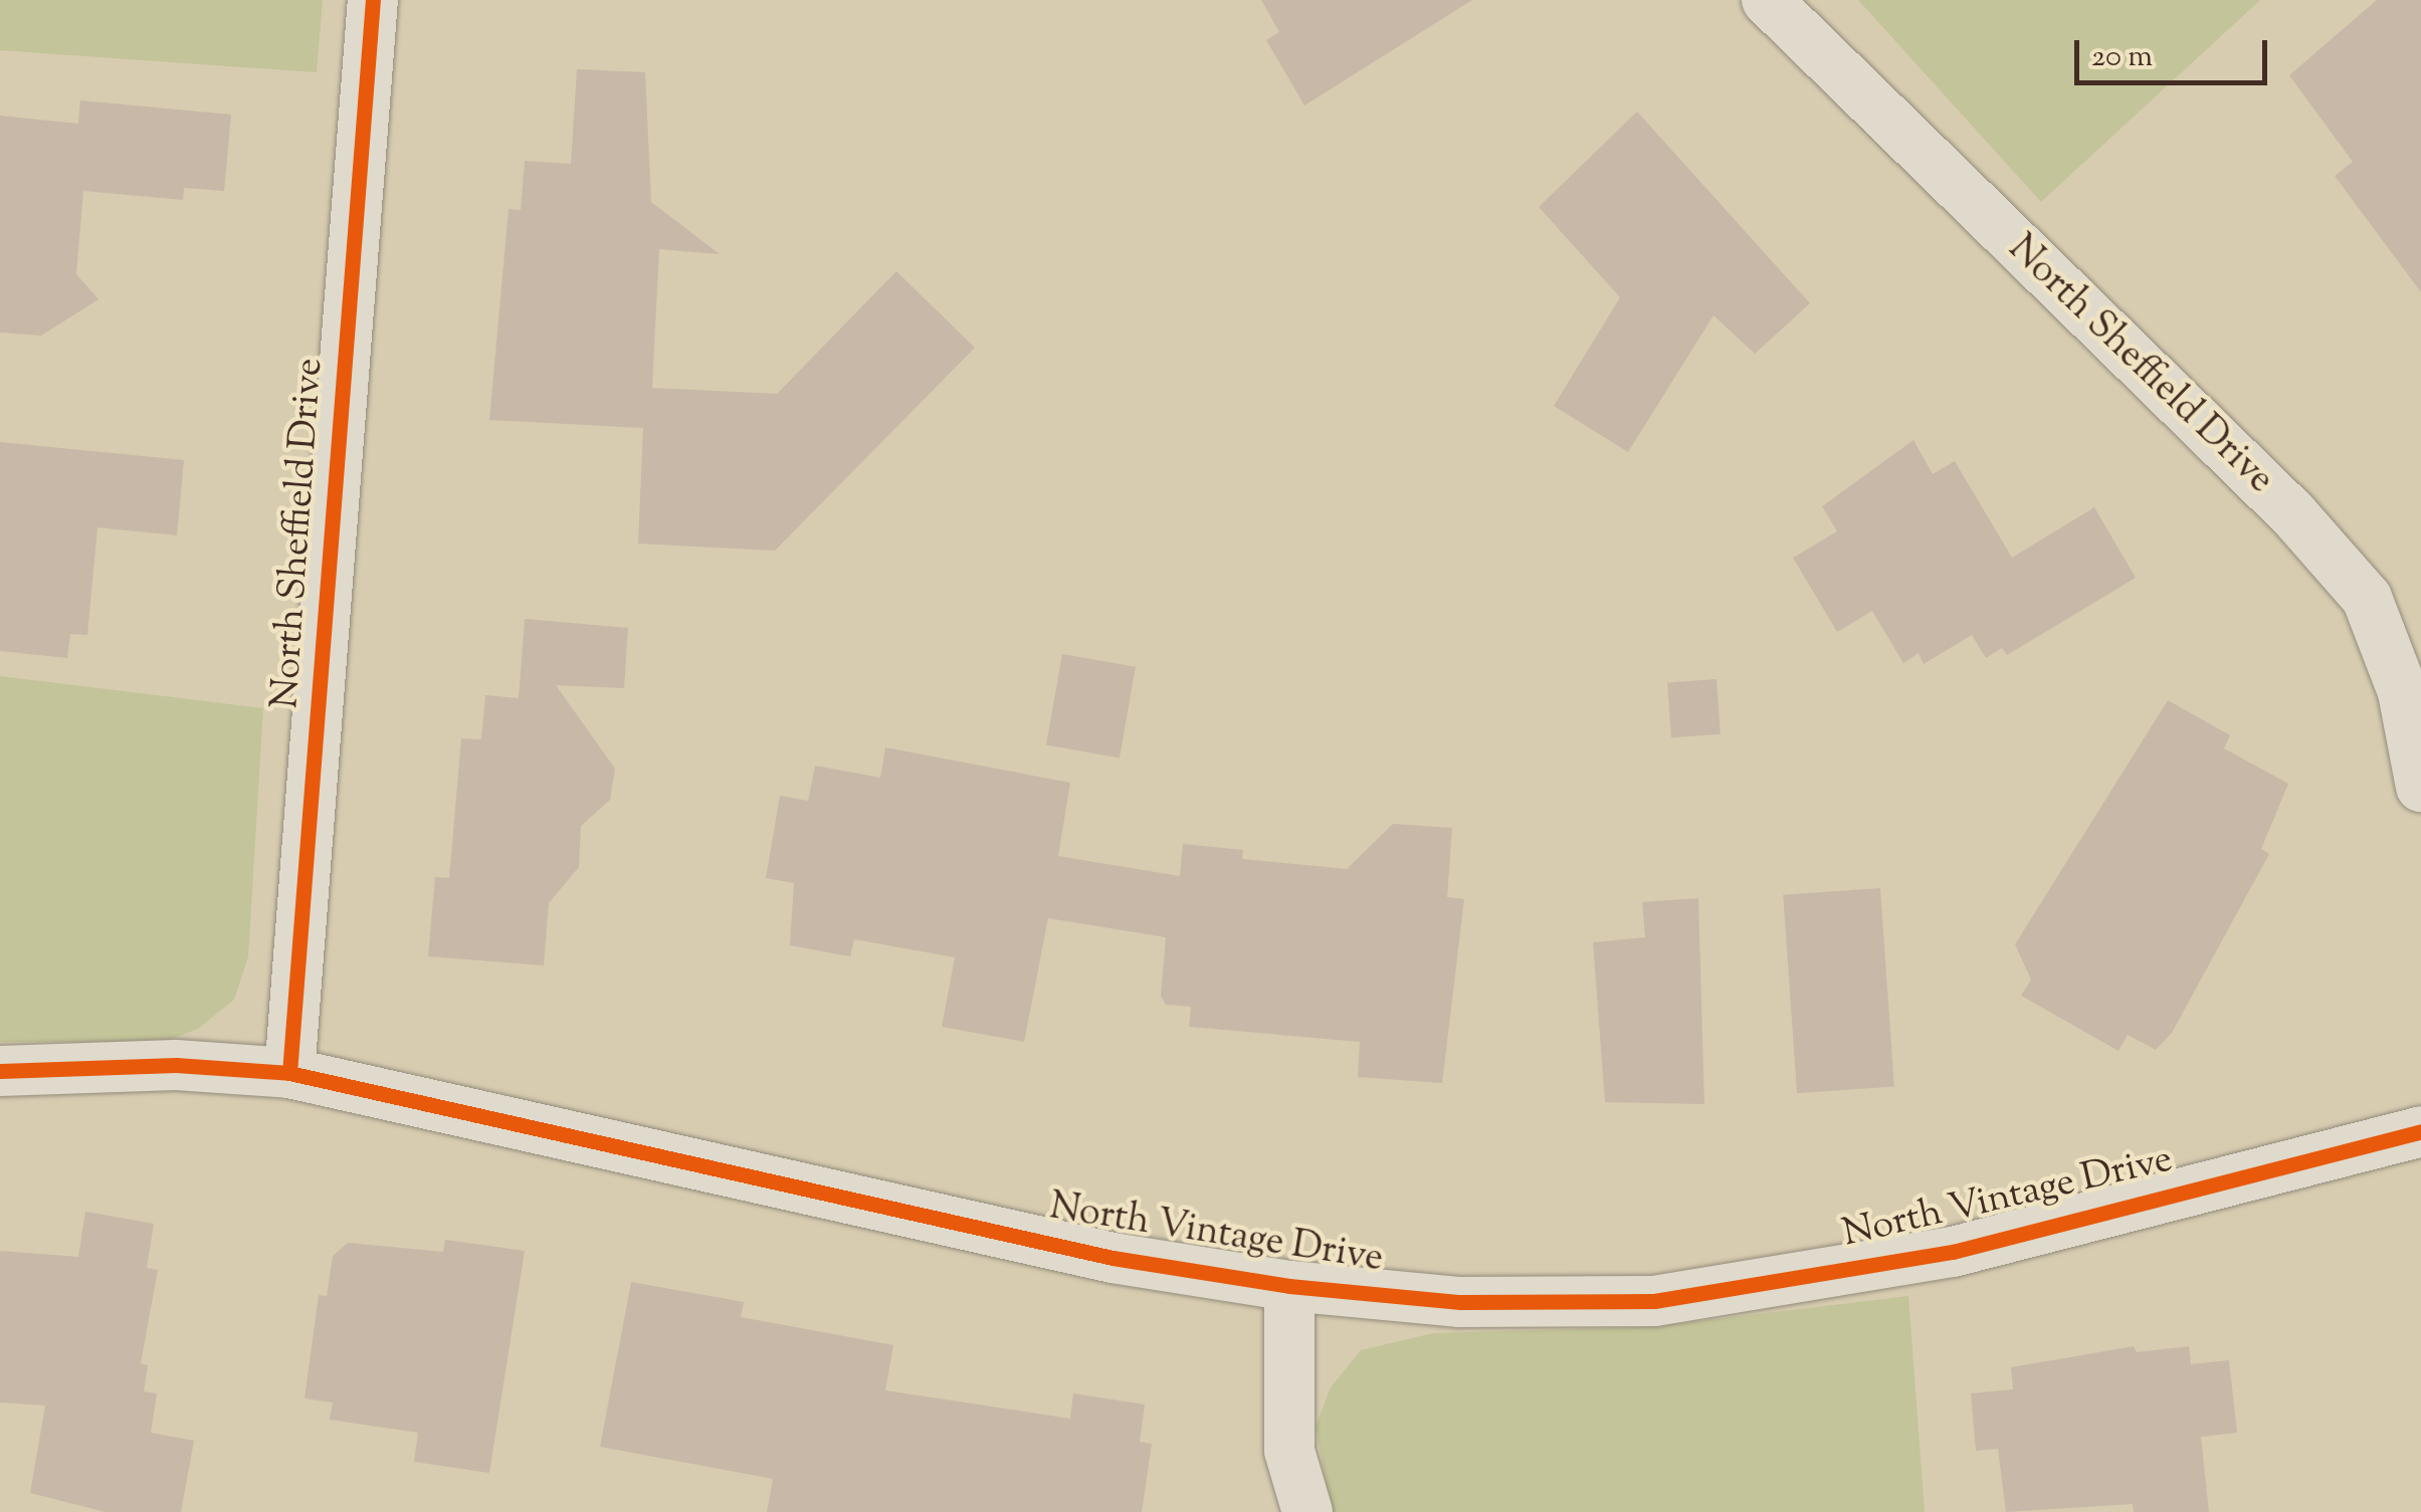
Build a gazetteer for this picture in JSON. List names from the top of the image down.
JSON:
{
  "streets": {
    "street": ["North Sheffield Drive", "North Vintage Drive"]
  },
  "crossings": [
    ["North Sheffield Drive", "North Vintage Drive"]
  ],
  "scale_bar": "20 m"
}
